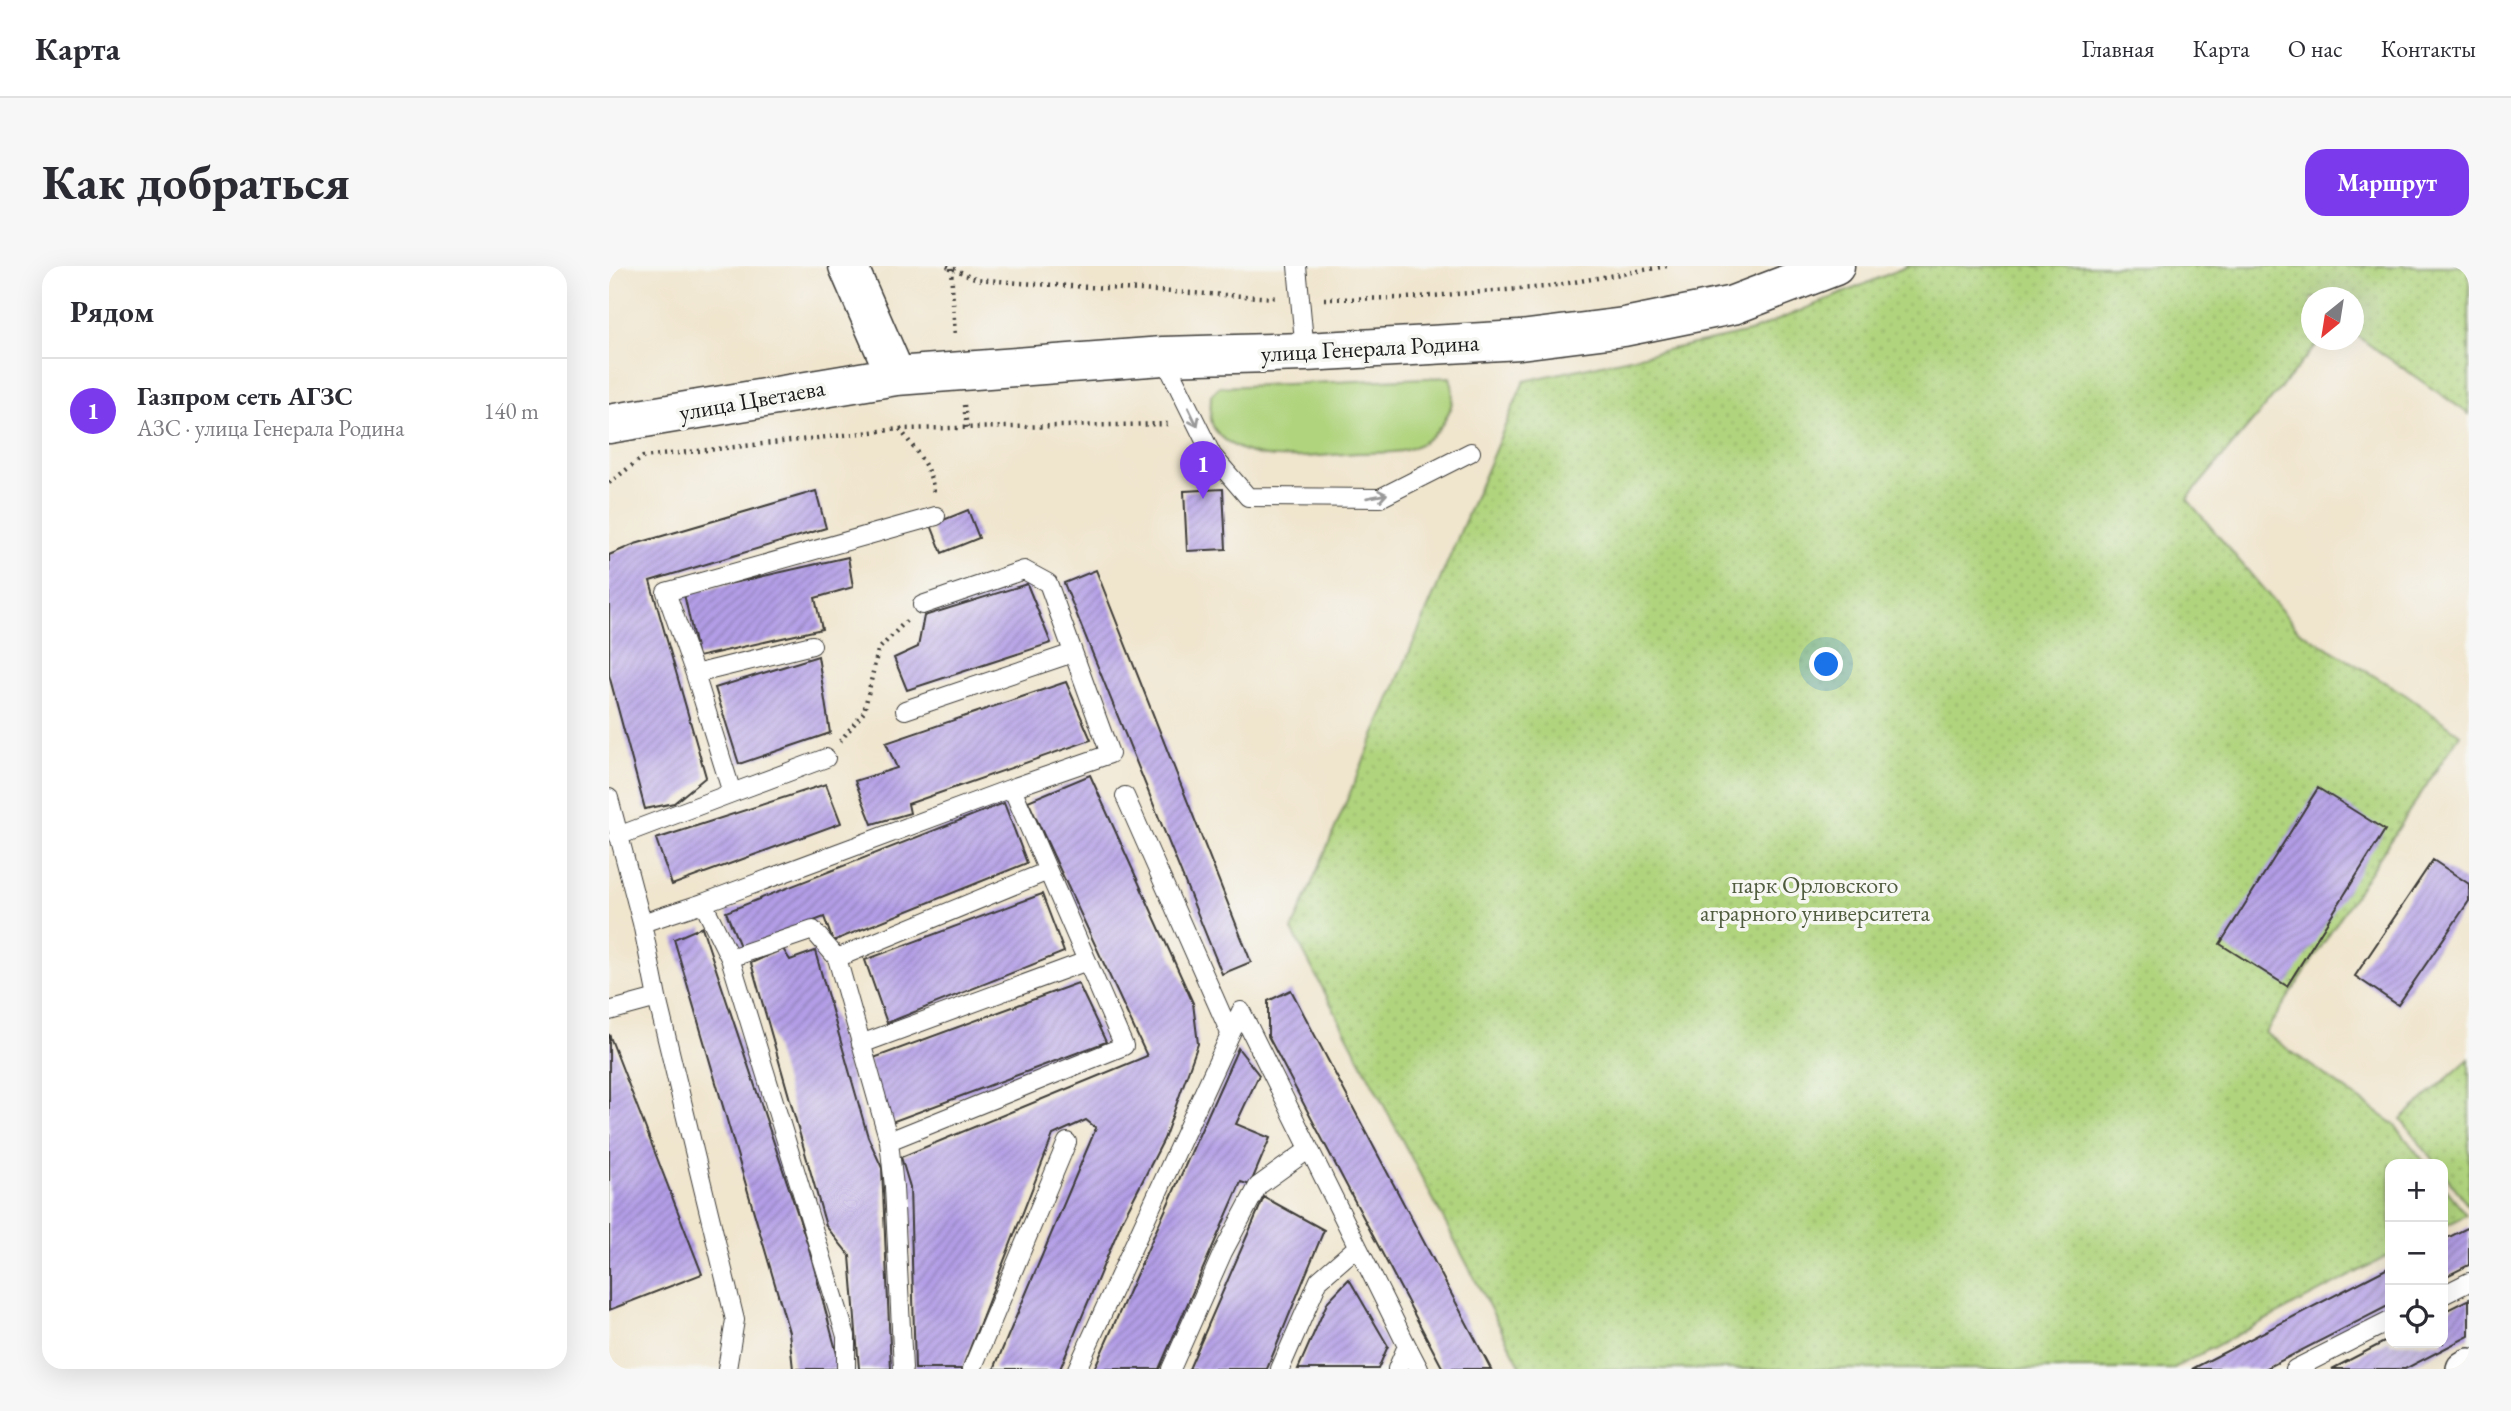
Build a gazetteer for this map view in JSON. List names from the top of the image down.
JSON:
{
  "streets": {
    "main road": ["улица Генерала Родина", "улица Цветаева"]
  },
  "crossings": [
    ["улица Генерала Родина", "улица Цветаева"]
  ],
  "parks": ["парк Орловского аграрного университета"],
  "north": "bottom left",
  "page": {
    "header": "Карта",
    "nav": [
      "Главная",
      "Карта",
      "О нас",
      "Контакты"
    ],
    "buttons": "Маршрут",
    "title": "Как добраться",
    "heading": "Рядом",
    "list": [
      {
        "mark": "1",
        "name": "Газпром сеть АГЗС",
        "note": "АЗС · улица Генерала Родина",
        "value": "140 m"
      }
    ],
    "pins": "1",
    "map_buttons": ["+", "−"]
  }
}
